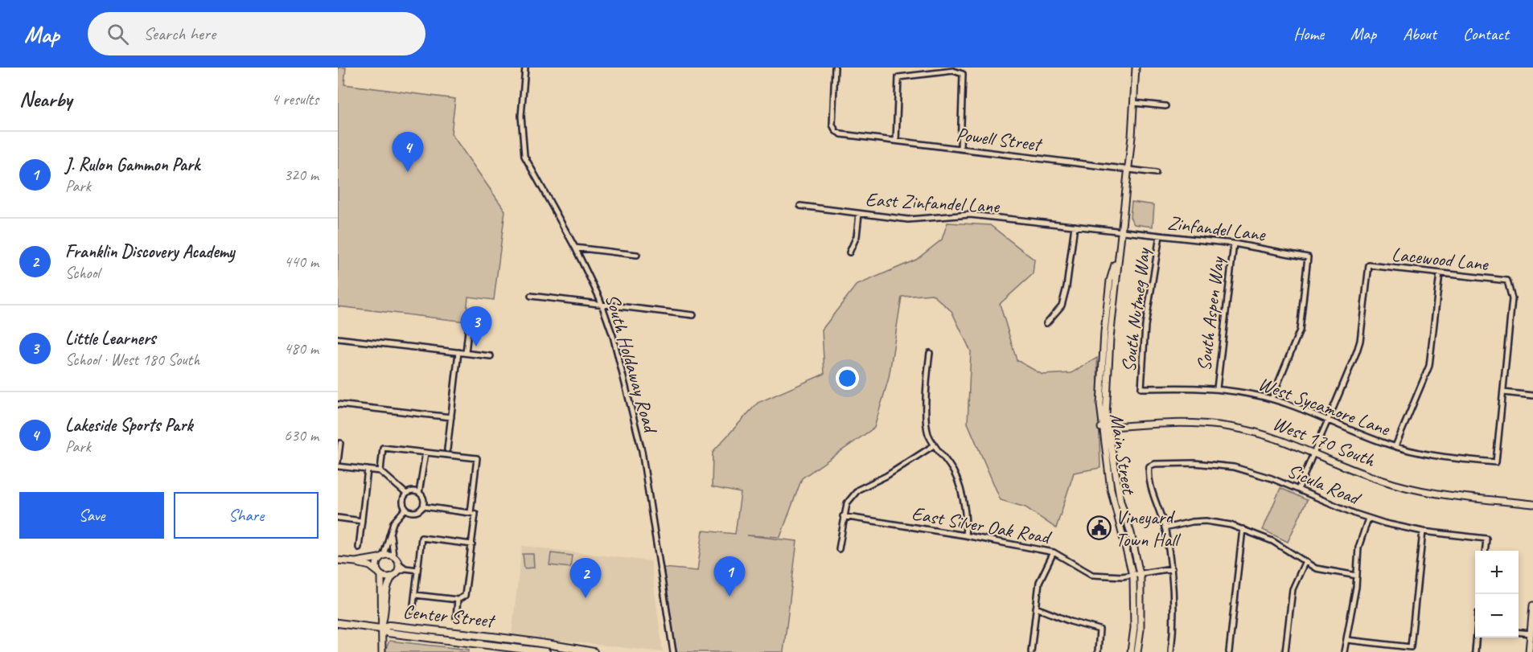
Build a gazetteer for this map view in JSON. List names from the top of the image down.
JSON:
{
  "streets": {
    "main road": ["Center Street"],
    "street": [
      "Powell Street",
      "East Zinfandel Lane",
      "Zinfandel Lane",
      "Lacewood Lane",
      "South Nutmeg Way",
      "South Aspen Way",
      "South Holdaway Road",
      "West Sycamore Lane",
      "West 170 South",
      "Main Street",
      "Sicula Road",
      "East Silver Oak Road"
    ]
  },
  "crossings": [
    ["Powell Street", "Main Street"],
    ["East Zinfandel Lane", "Zinfandel Lane"],
    ["East Zinfandel Lane", "Main Street"],
    ["Zinfandel Lane", "South Nutmeg Way"],
    ["Zinfandel Lane", "South Aspen Way"],
    ["Zinfandel Lane", "West Sycamore Lane"],
    ["Zinfandel Lane", "Main Street"],
    ["Lacewood Lane", "West Sycamore Lane"],
    ["South Nutmeg Way", "West Sycamore Lane"],
    ["South Aspen Way", "West Sycamore Lane"],
    ["West 170 South", "Main Street"],
    ["Main Street", "East Silver Oak Road"]
  ],
  "places": {
    "public building": ["Vineyard Town Hall"]
  },
  "page": {
    "header": "Map",
    "search": "Search here",
    "nav": [
      "Home",
      "Map",
      "About",
      "Contact"
    ],
    "heading": ["Nearby", "4 results"],
    "list": [
      {
        "mark": "1",
        "name": "J. Rulon Gammon Park",
        "note": "Park",
        "value": "320 m"
      },
      {
        "mark": "2",
        "name": "Franklin Discovery Academy",
        "note": "School",
        "value": "440 m"
      },
      {
        "mark": "3",
        "name": "Little Learners",
        "note": "School · West 180 South",
        "value": "480 m"
      },
      {
        "mark": "4",
        "name": "Lakeside Sports Park",
        "note": "Park",
        "value": "630 m"
      }
    ],
    "pins": [
      "4",
      "3",
      "1",
      "2"
    ],
    "buttons": ["Save", "Share"],
    "map_buttons": ["+", "−"]
  }
}
